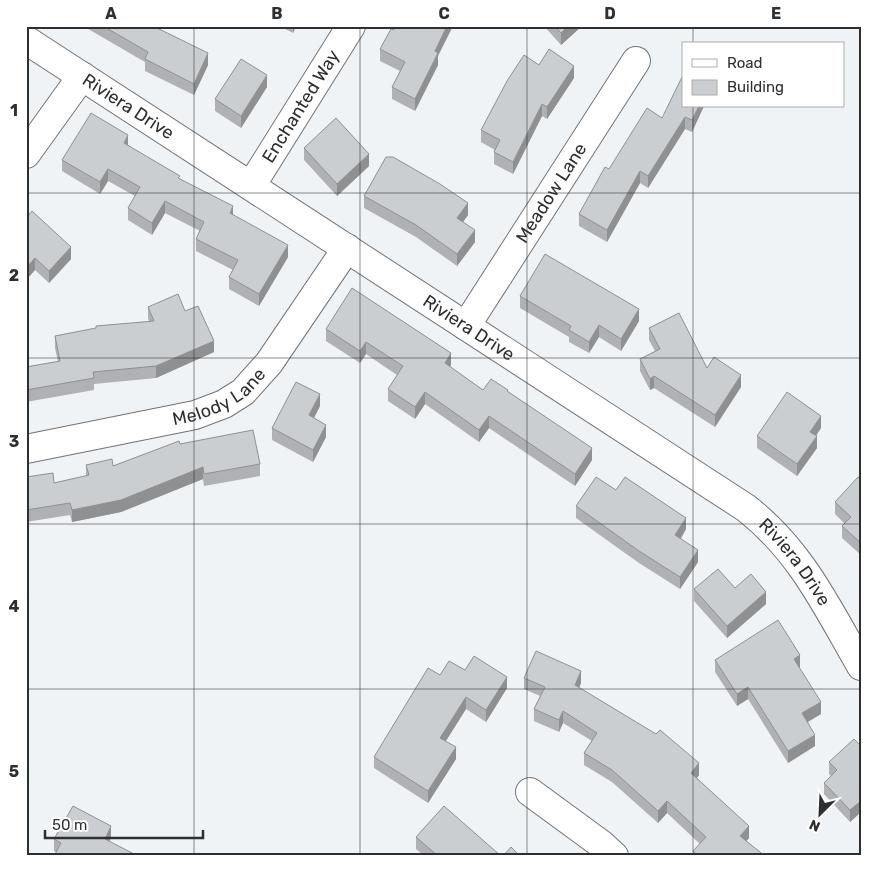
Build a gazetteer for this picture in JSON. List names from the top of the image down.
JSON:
{
  "streets": {
    "street": [
      "Enchanted Way",
      "Riviera Drive",
      "Meadow Lane",
      "Melody Lane"
    ]
  },
  "crossings": [
    ["Enchanted Way", "Riviera Drive"],
    ["Riviera Drive", "Meadow Lane"],
    ["Riviera Drive", "Melody Lane"]
  ],
  "legend": ["Road", "Building"],
  "scale_bar": "50 m",
  "north": "bottom left",
  "grid": {
    "columns": [
      "A",
      "B",
      "C",
      "D",
      "E"
    ],
    "rows": [
      "1",
      "2",
      "3",
      "4",
      "5"
    ]
  }
}
